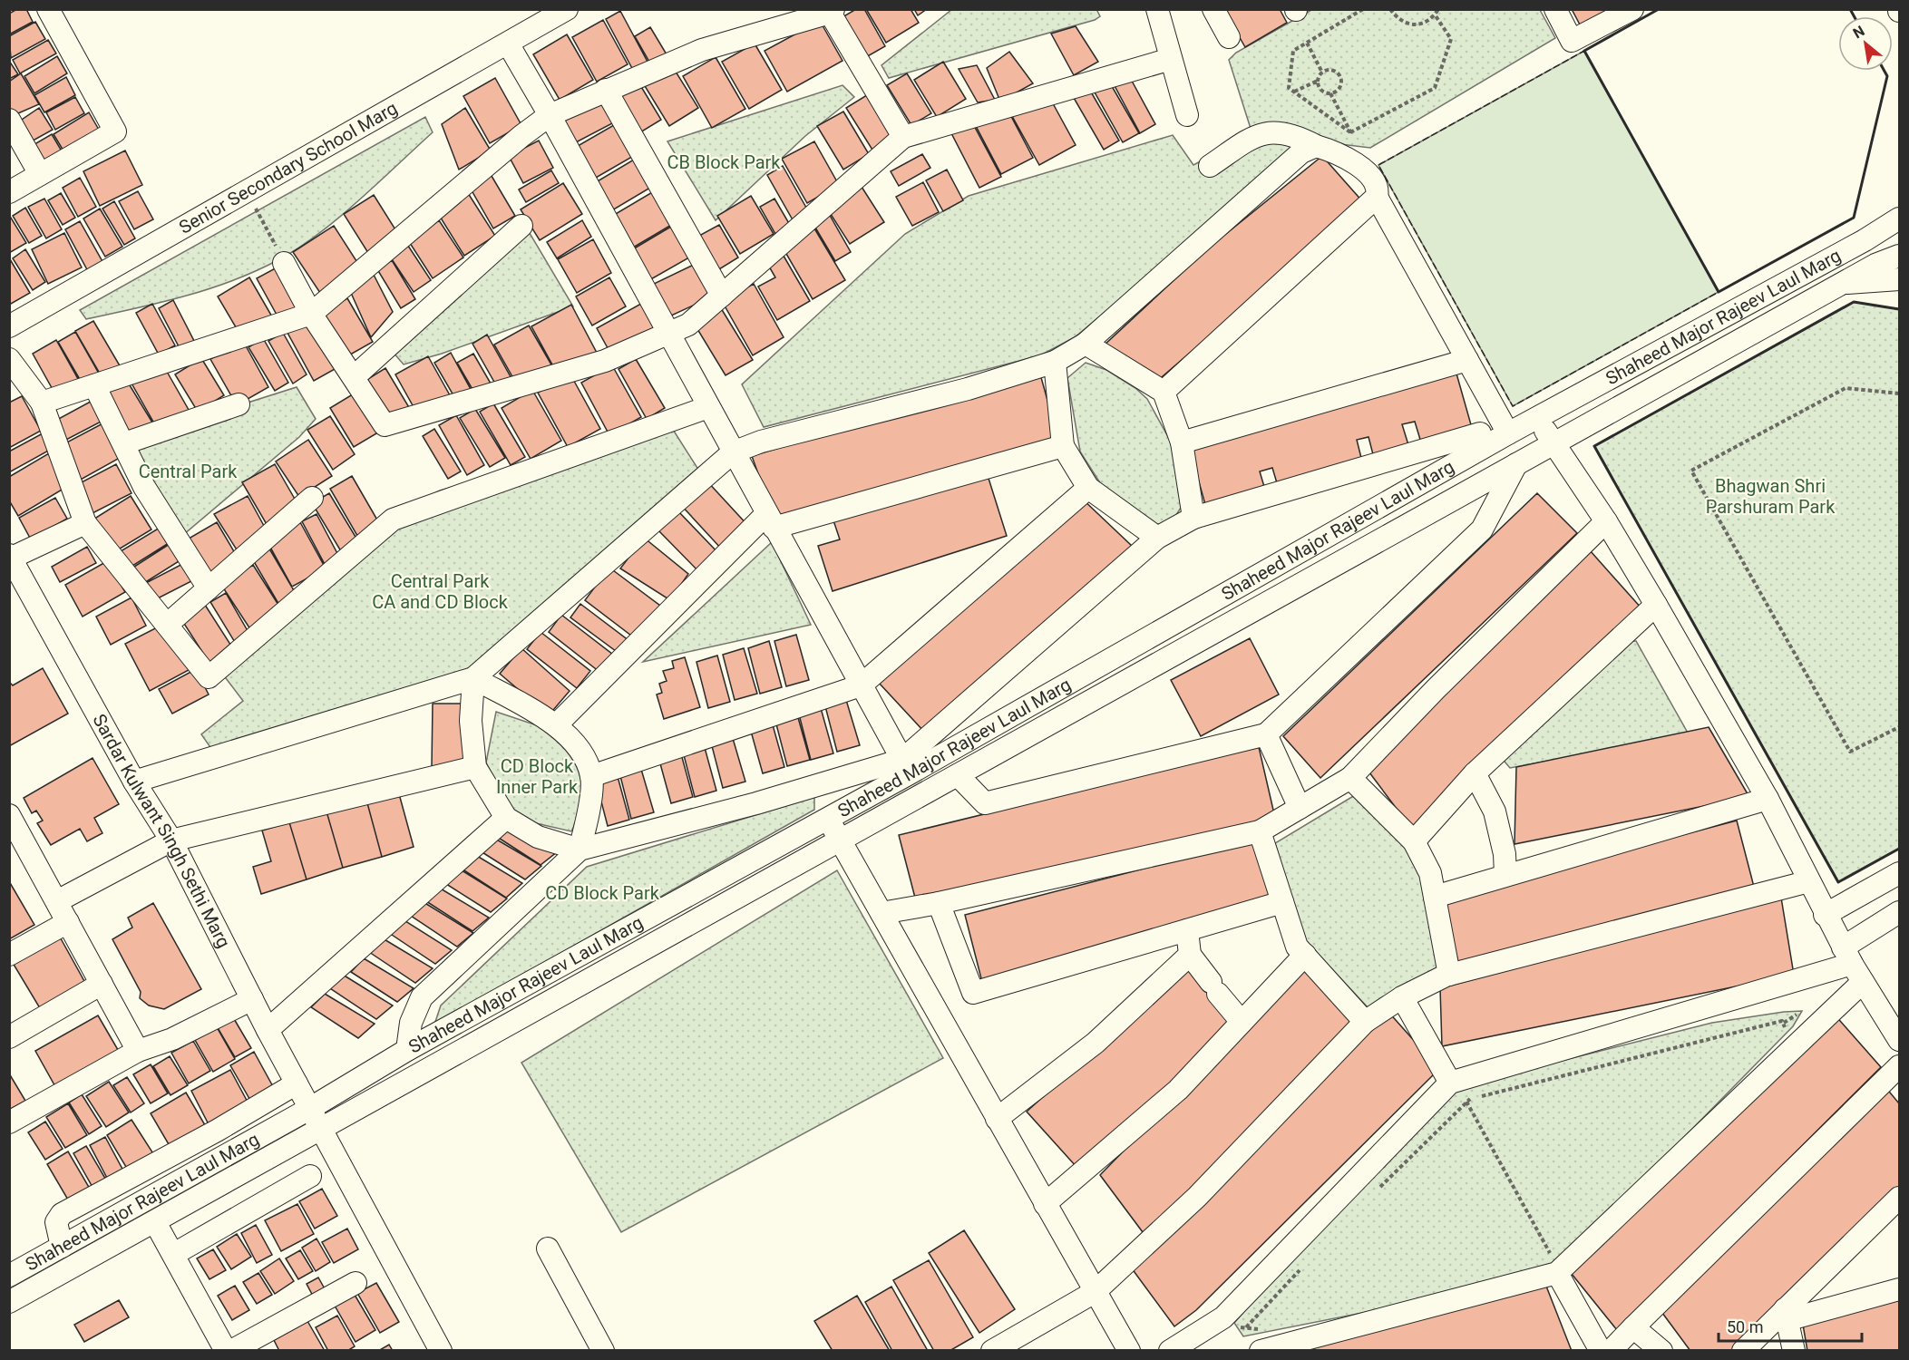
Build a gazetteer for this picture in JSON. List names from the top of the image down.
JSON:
{
  "streets": {
    "street": ["Senior Secondary School Marg", "Shaheed Major Rajeev Laul Marg", "Sardar Kulwant Singh Sethi Marg"]
  },
  "crossings": [
    ["Shaheed Major Rajeev Laul Marg", "Sardar Kulwant Singh Sethi Marg"]
  ],
  "parks": [
    "CB Block Park",
    "Central Park",
    "Bhagwan Shri Parshuram Park",
    "Central Park CA and CD Block",
    "CD Block Inner Park",
    "CD Block Park"
  ],
  "scale_bar": "50 m",
  "north": "top left"
}
